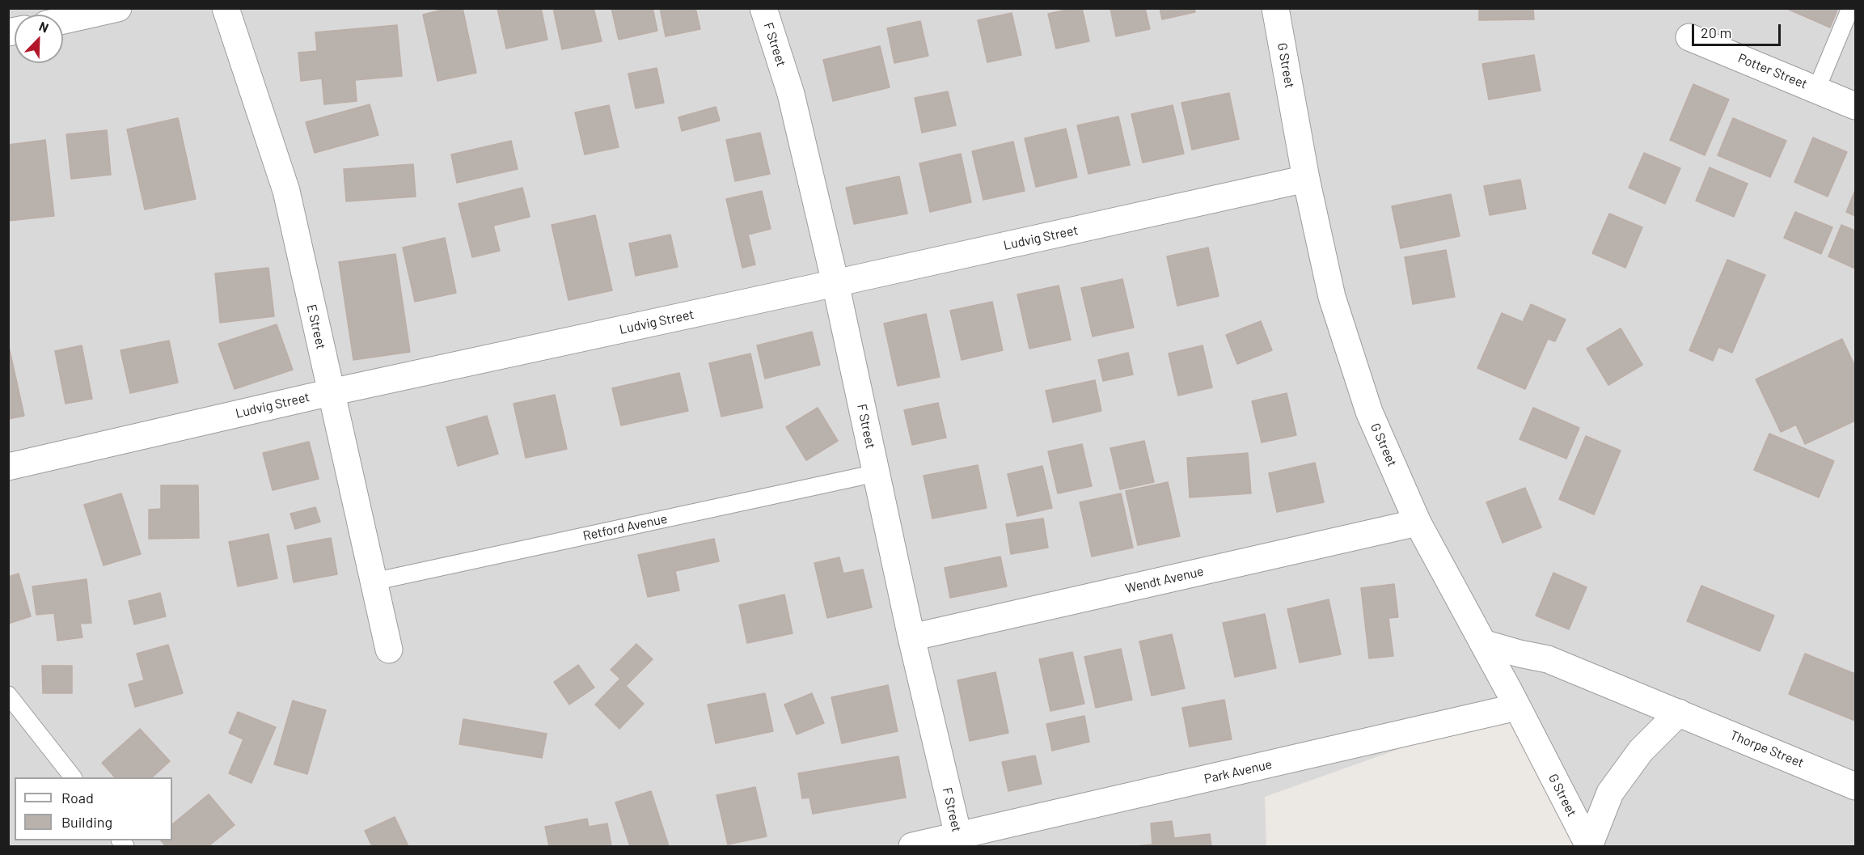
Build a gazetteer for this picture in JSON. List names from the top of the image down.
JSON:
{
  "streets": {
    "street": [
      "F Street",
      "G Street",
      "Potter Street",
      "Ludvig Street",
      "E Street",
      "Wendt Avenue",
      "Thorpe Street",
      "Park Avenue"
    ],
    "lane": ["Retford Avenue"]
  },
  "crossings": [
    ["F Street", "Ludvig Street"],
    ["F Street", "Retford Avenue"],
    ["F Street", "Wendt Avenue"],
    ["F Street", "Park Avenue"],
    ["G Street", "Ludvig Street"],
    ["G Street", "Wendt Avenue"],
    ["G Street", "Thorpe Street"],
    ["G Street", "Park Avenue"],
    ["Ludvig Street", "E Street"],
    ["E Street", "Retford Avenue"]
  ],
  "legend": ["Road", "Building"],
  "scale_bar": "20 m",
  "north": "top right"
}
